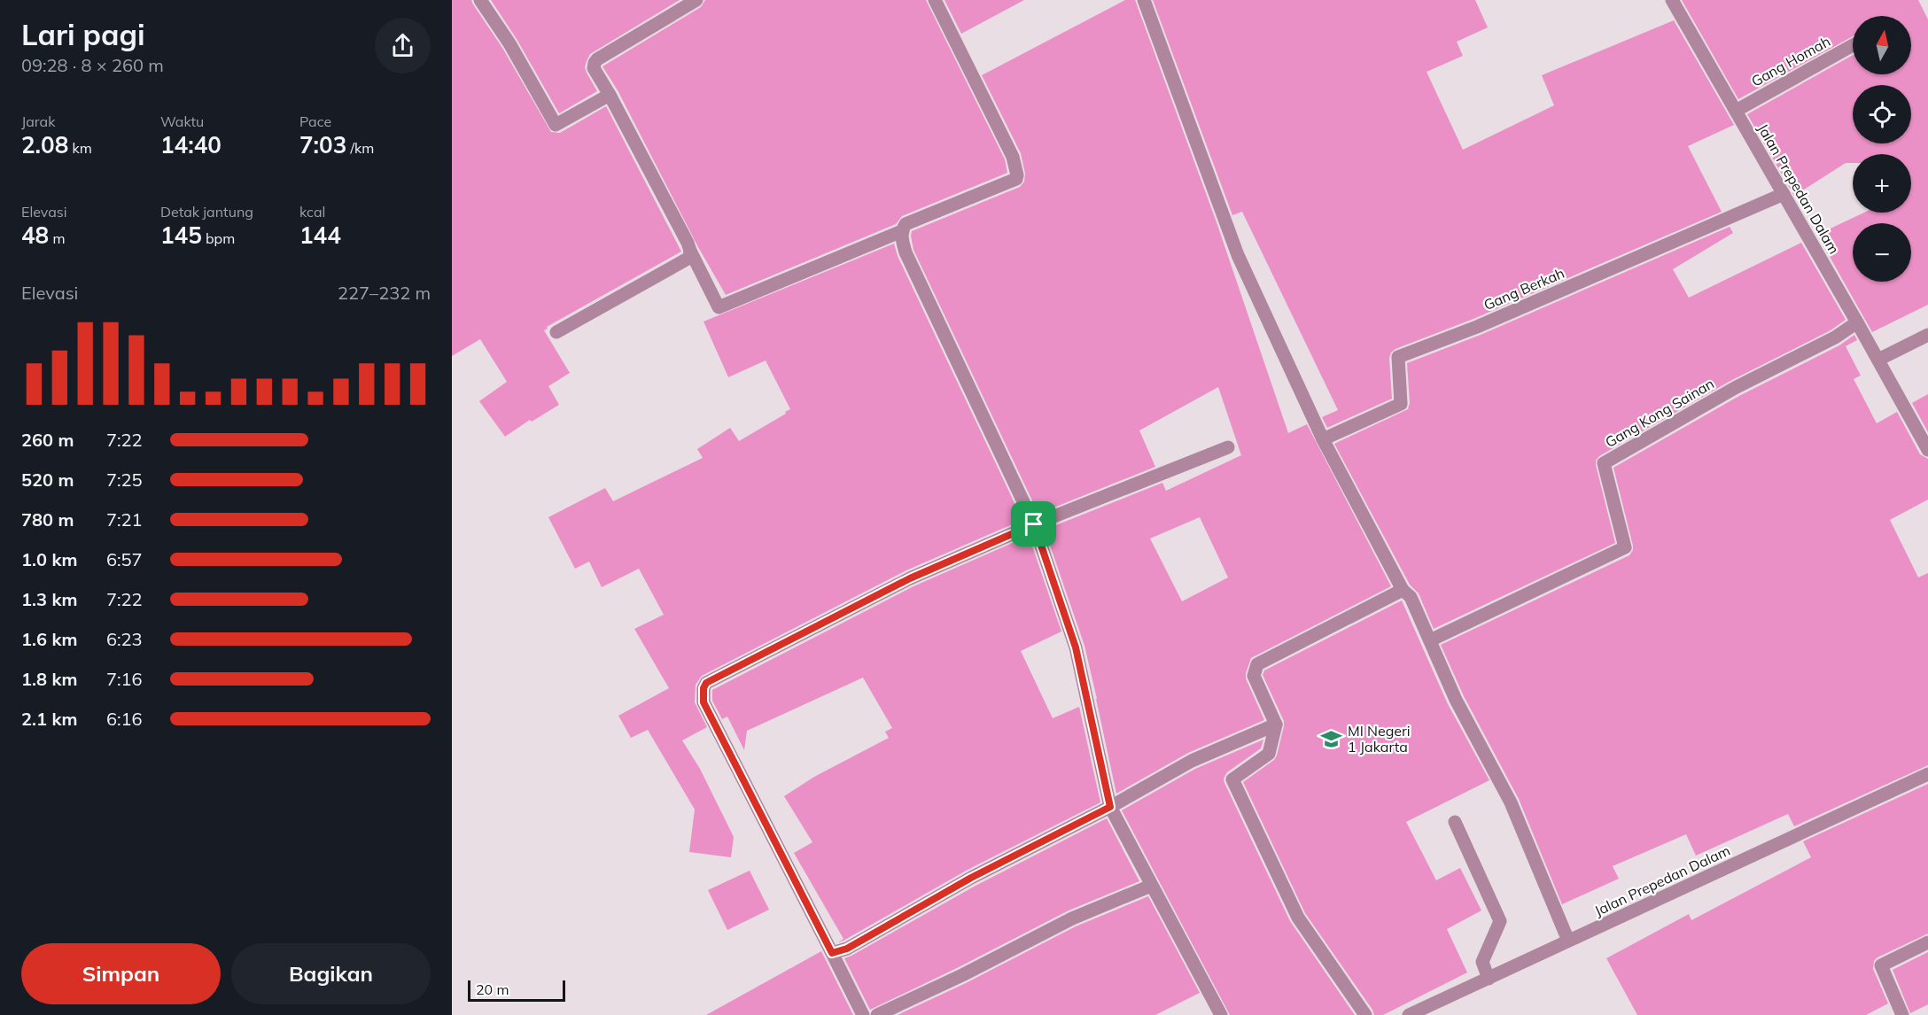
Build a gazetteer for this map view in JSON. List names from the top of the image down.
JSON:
{
  "streets": {
    "street": [
      "Gang Homah",
      "Jalan Prepedan Dalam",
      "Gang Berkah",
      "Gang Kong Sainan"
    ]
  },
  "crossings": [
    ["Gang Homah", "Jalan Prepedan Dalam"],
    ["Jalan Prepedan Dalam", "Gang Berkah"],
    ["Jalan Prepedan Dalam", "Gang Kong Sainan"]
  ],
  "places": {
    "school or university": ["MI Negeri 1 Jakarta"]
  },
  "scale_bar": "20 m",
  "north": "top",
  "page": {
    "heading": ["Lari pagi", "09:28 · 8 × 260 m"],
    "map_buttons": ["+", "−"],
    "stats": [
      ["Jarak", "2.08 km"],
      ["Waktu", "14:40"],
      ["Pace", "7:03 /km"],
      ["Elevasi", "48 m"],
      ["Detak jantung", "145 bpm"],
      ["kcal", "144"]
    ],
    "chart": ["Elevasi", "227–232 m"],
    "list": [
      {
        "name": "260 m",
        "note": "7:22"
      },
      {
        "name": "520 m",
        "note": "7:25"
      },
      {
        "name": "780 m",
        "note": "7:21"
      },
      {
        "name": "1.0 km",
        "note": "6:57"
      },
      {
        "name": "1.3 km",
        "note": "7:22"
      },
      {
        "name": "1.6 km",
        "note": "6:23"
      },
      {
        "name": "1.8 km",
        "note": "7:16"
      },
      {
        "name": "2.1 km",
        "note": "6:16"
      }
    ],
    "buttons": ["Simpan", "Bagikan"],
    "scale": "20 m"
  }
}
